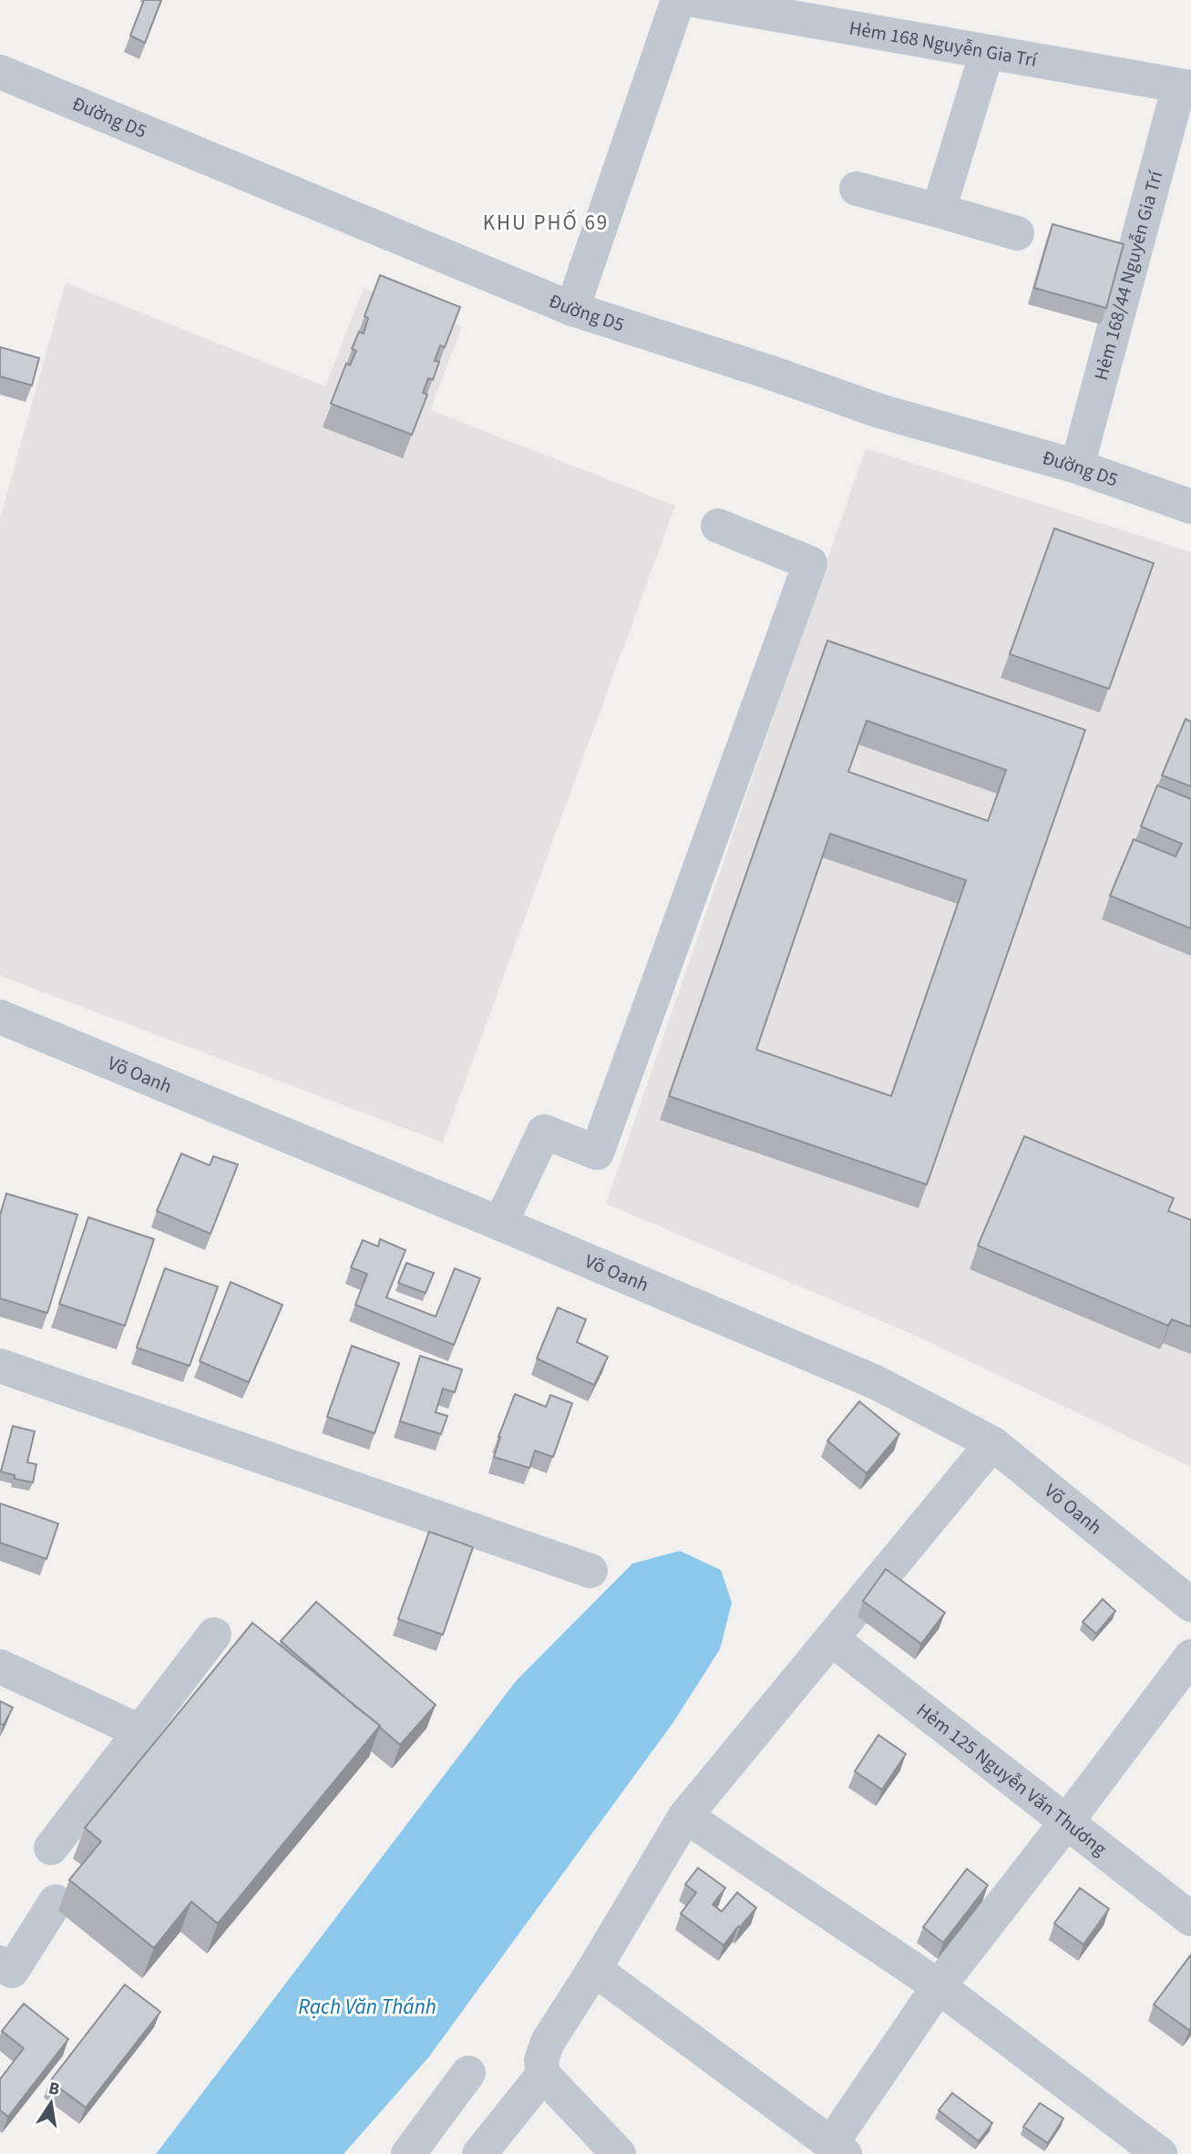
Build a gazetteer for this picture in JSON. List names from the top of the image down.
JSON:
{
  "streets": {
    "street": [
      "Hẻm 168 Nguyễn Gia Trí",
      "Đường D5",
      "Hẻm 168/44 Nguyễn Gia Trí",
      "Võ Oanh",
      "Hẻm 125 Nguyễn Văn Thương"
    ]
  },
  "crossings": [
    ["Hẻm 168 Nguyễn Gia Trí", "Hẻm 168/44 Nguyễn Gia Trí"],
    ["Đường D5", "Hẻm 168/44 Nguyễn Gia Trí"]
  ],
  "districts": ["KHU PHỐ 69"],
  "water": ["Rạch Văn Thánh"],
  "north": "top"
}
